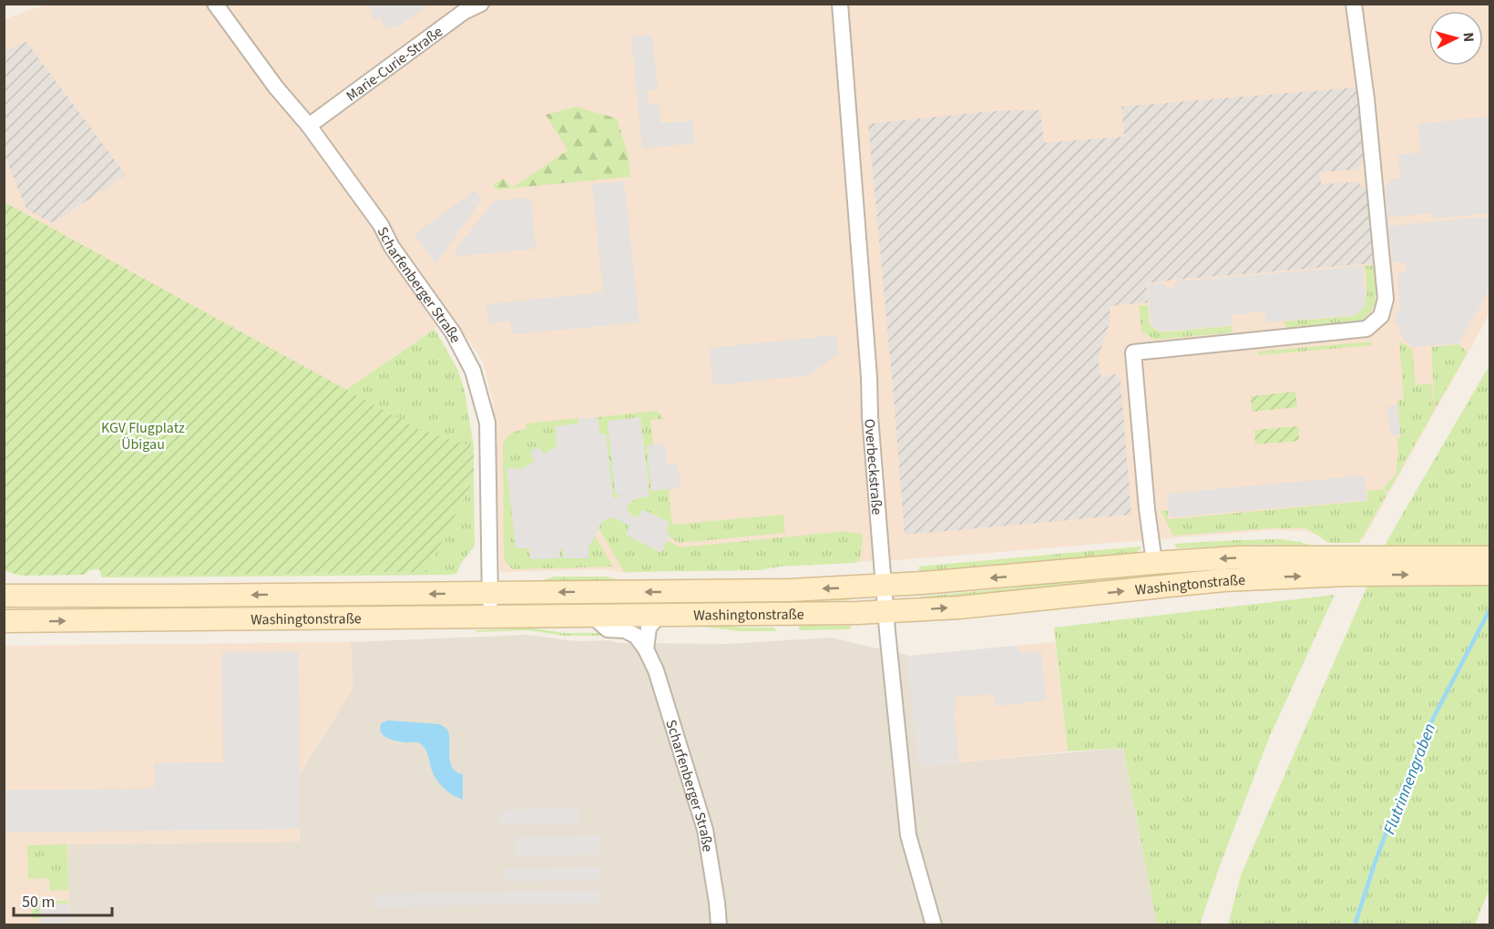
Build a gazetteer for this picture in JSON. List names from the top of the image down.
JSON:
{
  "streets": {
    "main road": ["Washingtonstraße"],
    "street": ["Marie-Curie-Straße", "Scharfenberger Straße", "Overbeckstraße"]
  },
  "crossings": [
    ["Marie-Curie-Straße", "Scharfenberger Straße"],
    ["Scharfenberger Straße", "Washingtonstraße"],
    ["Overbeckstraße", "Washingtonstraße"]
  ],
  "water": ["Flutrinnengraben"],
  "parks": ["KGV Flugplatz Übigau"],
  "scale_bar": "50 m",
  "north": "right"
}
